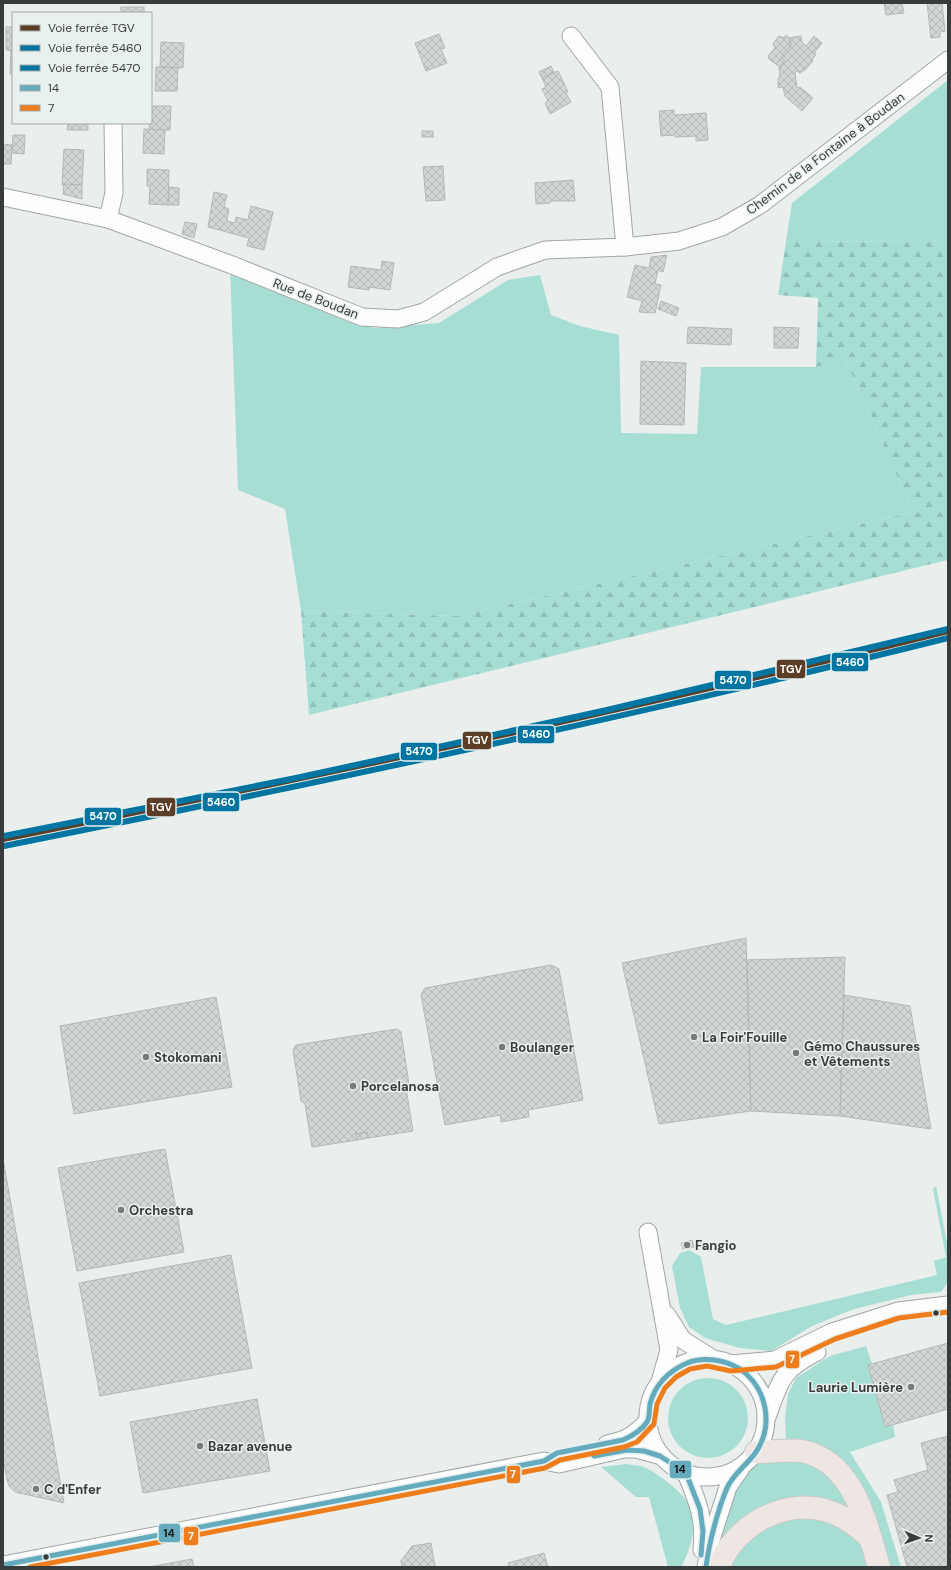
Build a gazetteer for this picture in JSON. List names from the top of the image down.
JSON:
{
  "streets": {
    "street": ["Chemin de la Fontaine à Boudan", "Rue de Boudan"]
  },
  "crossings": [
    ["Chemin de la Fontaine à Boudan", "Rue de Boudan"]
  ],
  "places": [
    "La Foir'Fouille",
    "Boulanger",
    "Gémo Chaussures et Vêtements",
    "Stokomani",
    "Porcelanosa",
    "Orchestra",
    "Fangio",
    "Laurie Lumière",
    "Bazar avenue",
    "C d'Enfer"
  ],
  "lines": [
    "rail line 5470",
    "rail line TGV",
    "rail line 5460",
    "transit line 7",
    "transit line 14"
  ],
  "legend": [
    "Voie ferrée TGV",
    "Voie ferrée 5460",
    "Voie ferrée 5470",
    "14",
    "7"
  ],
  "north": "right"
}
